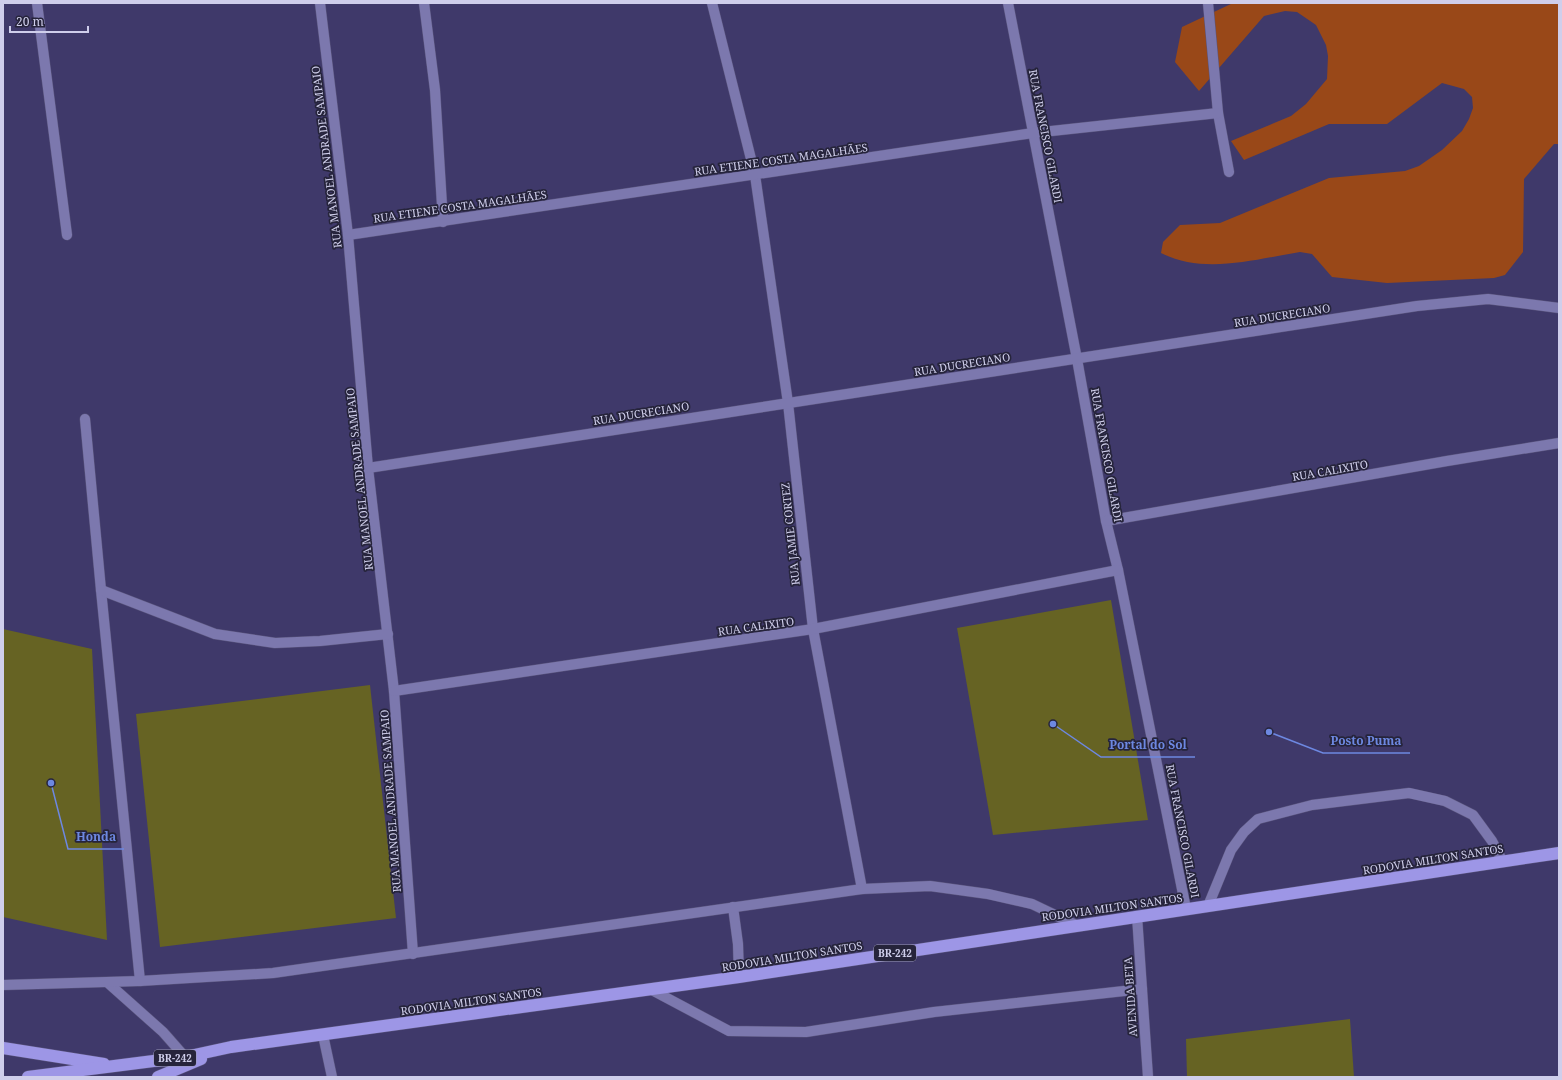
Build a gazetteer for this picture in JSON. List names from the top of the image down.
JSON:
{
  "streets": {
    "highway": ["RODOVIA MILTON SANTOS", "BR-242"],
    "street": [
      "RUA FRANCISCO GILARDI",
      "RUA MANOEL ANDRADE SAMPAIO",
      "RUA ETIENE COSTA MAGALHÃES",
      "RUA DUCRECIANO",
      "RUA CALIXITO",
      "RUA JAMIE CORTEZ",
      "AVENIDA BETA"
    ]
  },
  "crossings": [
    ["RUA FRANCISCO GILARDI", "RUA ETIENE COSTA MAGALHÃES"],
    ["RUA FRANCISCO GILARDI", "RUA DUCRECIANO"],
    ["RUA FRANCISCO GILARDI", "RUA CALIXITO"],
    ["RUA FRANCISCO GILARDI", "RODOVIA MILTON SANTOS"],
    ["RUA MANOEL ANDRADE SAMPAIO", "RUA ETIENE COSTA MAGALHÃES"],
    ["RUA MANOEL ANDRADE SAMPAIO", "RUA DUCRECIANO"],
    ["RUA MANOEL ANDRADE SAMPAIO", "RUA CALIXITO"],
    ["RUA ETIENE COSTA MAGALHÃES", "RUA JAMIE CORTEZ"],
    ["RUA DUCRECIANO", "RUA JAMIE CORTEZ"],
    ["RUA CALIXITO", "RUA JAMIE CORTEZ"],
    ["RODOVIA MILTON SANTOS", "AVENIDA BETA"]
  ],
  "places": ["Portal do Sol", "Posto Puma", "Honda"],
  "scale_bar": "20 m"
}
